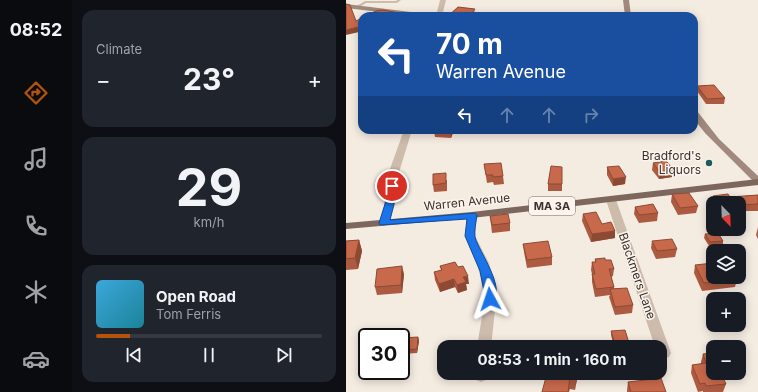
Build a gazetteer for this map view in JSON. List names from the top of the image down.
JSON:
{
  "streets": {
    "main road": ["Warren Avenue", "MA 3A"],
    "street": ["Blackmers Lane"]
  },
  "crossings": [
    ["Warren Avenue", "Blackmers Lane"]
  ],
  "places": ["Bradford's Liquors"],
  "north": "bottom right",
  "page": {
    "tabs": "08:52",
    "tile": [
      "Climate",
      ["29", "km/h"]
    ],
    "turn": ["70 m", "Warren Avenue"],
    "heat": ["−", "23°", "+"],
    "map_buttons": ["+", "−"],
    "song": ["Open Road", "Tom Ferris"],
    "limit": "30",
    "trip": "08:53 · 1 min · 160 m"
  }
}
